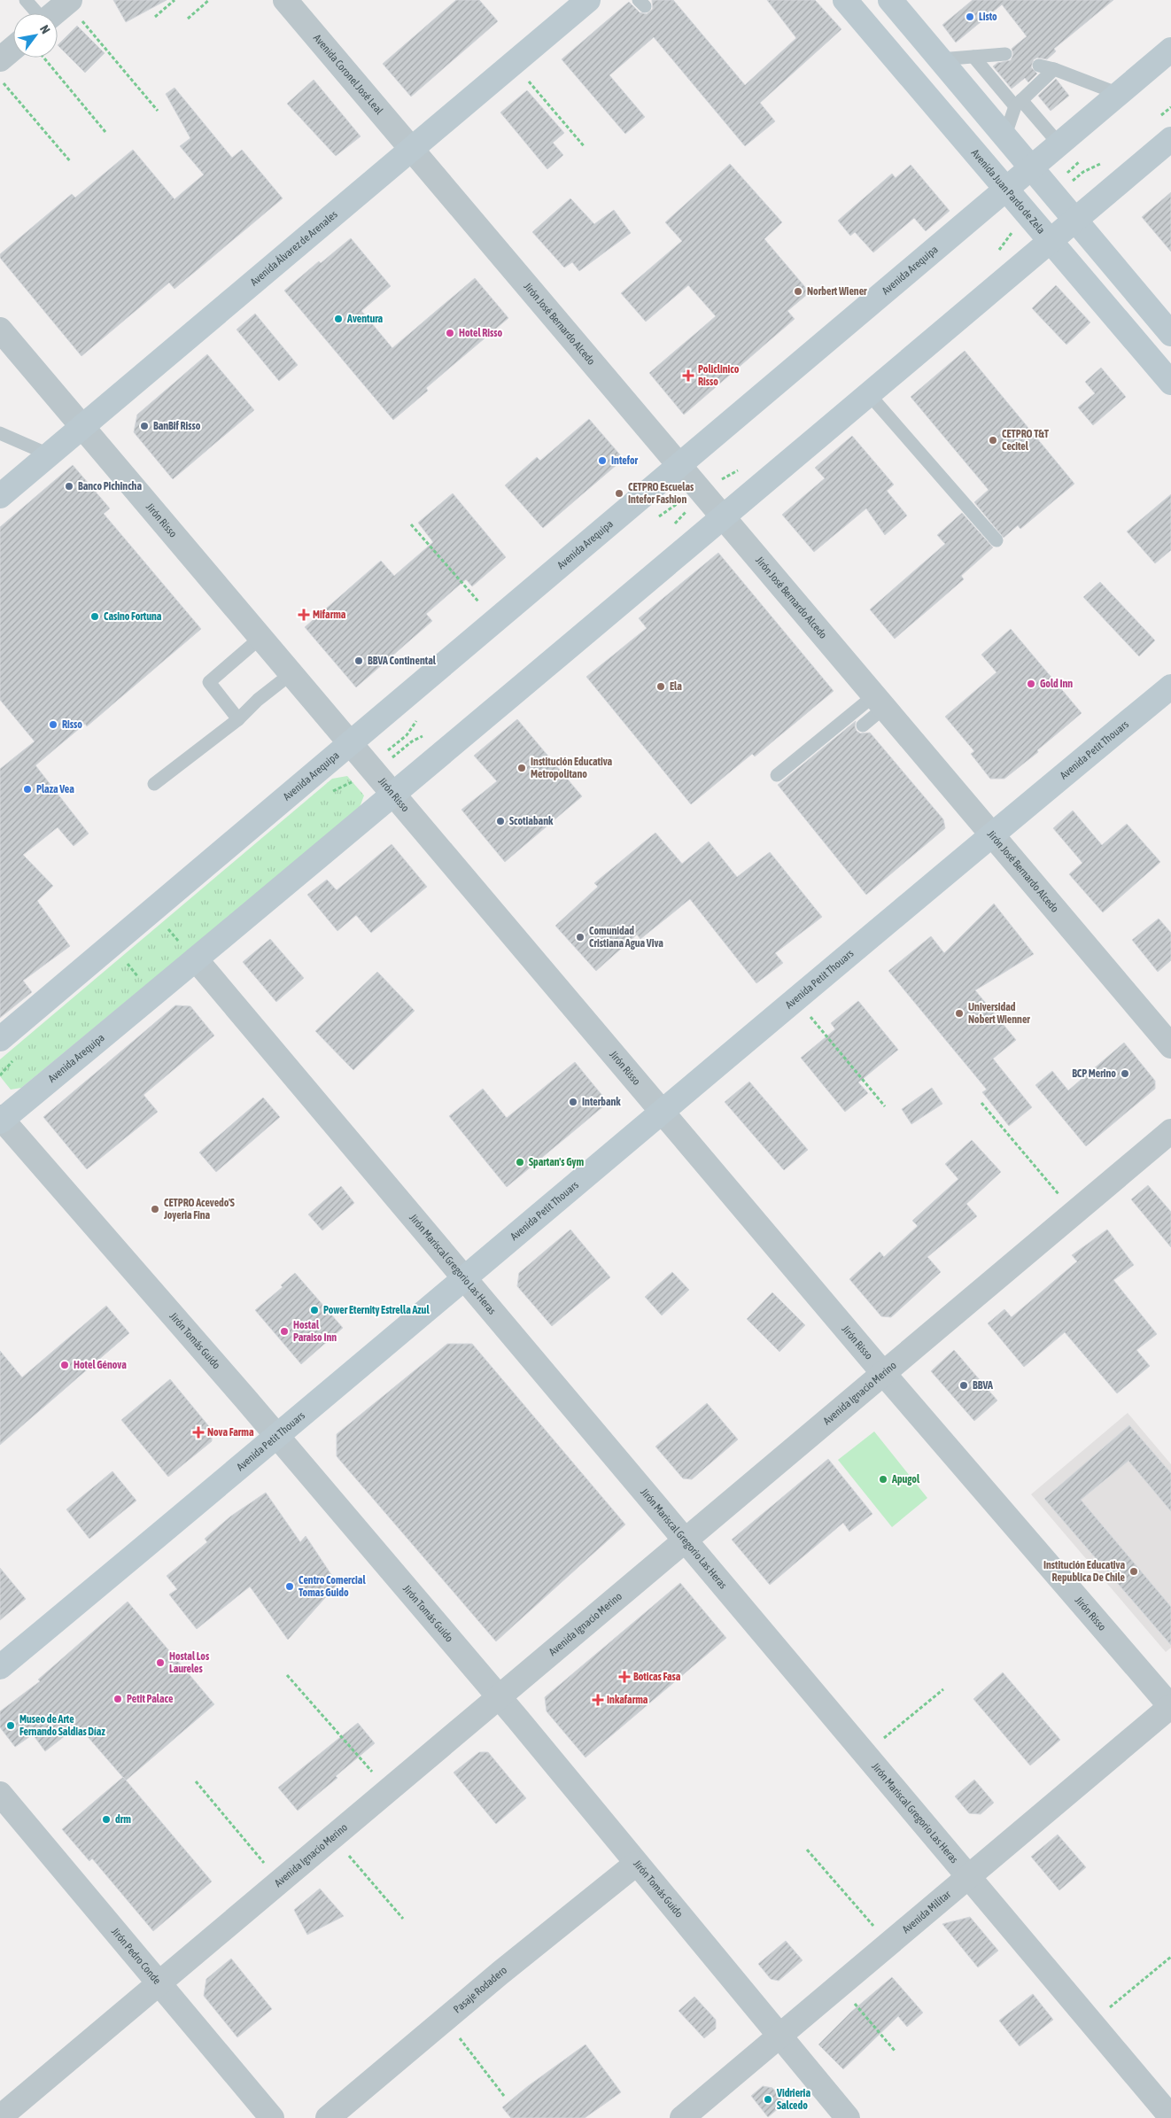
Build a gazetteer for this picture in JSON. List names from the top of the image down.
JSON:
{
  "streets": {
    "main road": [
      "Avenida Juan Pardo de Zela",
      "Avenida Álvarez de Arenales",
      "Avenida Arequipa",
      "Avenida Petit Thouars"
    ],
    "street": [
      "Avenida Coronel José Leal",
      "Jirón José Bernardo Alcedo",
      "Jirón Risso",
      "Jirón Mariscal Gregorio Las Heras",
      "Jirón Tomás Guido",
      "Avenida Ignacio Merino",
      "Avenida Militar",
      "Jirón Pedro Conde",
      "Pasaje Rodadero"
    ]
  },
  "crossings": [
    ["Avenida Coronel José Leal", "Avenida Álvarez de Arenales"],
    ["Avenida Coronel José Leal", "Jirón José Bernardo Alcedo"],
    ["Avenida Juan Pardo de Zela", "Avenida Arequipa"],
    ["Avenida Álvarez de Arenales", "Jirón José Bernardo Alcedo"],
    ["Avenida Álvarez de Arenales", "Jirón Risso"],
    ["Avenida Arequipa", "Jirón José Bernardo Alcedo"],
    ["Avenida Arequipa", "Jirón Risso"],
    ["Avenida Arequipa", "Jirón Mariscal Gregorio Las Heras"],
    ["Avenida Arequipa", "Jirón Tomás Guido"],
    ["Jirón José Bernardo Alcedo", "Avenida Petit Thouars"],
    ["Jirón Risso", "Avenida Petit Thouars"],
    ["Jirón Risso", "Avenida Ignacio Merino"],
    ["Jirón Risso", "Avenida Militar"],
    ["Avenida Petit Thouars", "Jirón Mariscal Gregorio Las Heras"],
    ["Avenida Petit Thouars", "Jirón Tomás Guido"],
    ["Jirón Mariscal Gregorio Las Heras", "Avenida Ignacio Merino"],
    ["Jirón Mariscal Gregorio Las Heras", "Avenida Militar"],
    ["Jirón Tomás Guido", "Avenida Ignacio Merino"],
    ["Jirón Tomás Guido", "Avenida Militar"],
    ["Jirón Tomás Guido", "Pasaje Rodadero"],
    ["Avenida Ignacio Merino", "Jirón Pedro Conde"]
  ],
  "places": {
    "other": [
      "Listo",
      "Norbert Wiener",
      "Aventura",
      "Hotel Risso",
      "BanBif Risso",
      "CETPRO T&T Cecitel",
      "Intefor",
      "Banco Pichincha",
      "CETPRO Escuelas Intefor Fashion",
      "Casino Fortuna",
      "BBVA Continental",
      "Gold Inn",
      "Ela",
      "Risso",
      "Institución Educativa Metropolitano",
      "Plaza Vea",
      "Scotiabank",
      "Comunidad Cristiana Agua Viva",
      "Universidad Nobert Wienner",
      "BCP Merino",
      "Interbank",
      "Spartan's Gym",
      "CETPRO Acevedo'S Joyeria Fina",
      "Power Eternity Estrella Azul",
      "Hostal Paraiso Inn",
      "Hotel Génova",
      "BBVA",
      "Apugol",
      "Institución Educativa Republica De Chile",
      "Centro Comercial Tomas Guido",
      "Hostal Los Laureles",
      "Petit Palace",
      "Museo de Arte Fernando Saldias Díaz",
      "drm",
      "Vidrieria Salcedo"
    ],
    "health": [
      "Policlinico Risso",
      "Mifarma",
      "Nova Farma",
      "Boticas Fasa",
      "Inkafarma"
    ]
  },
  "north": "top right"
}
